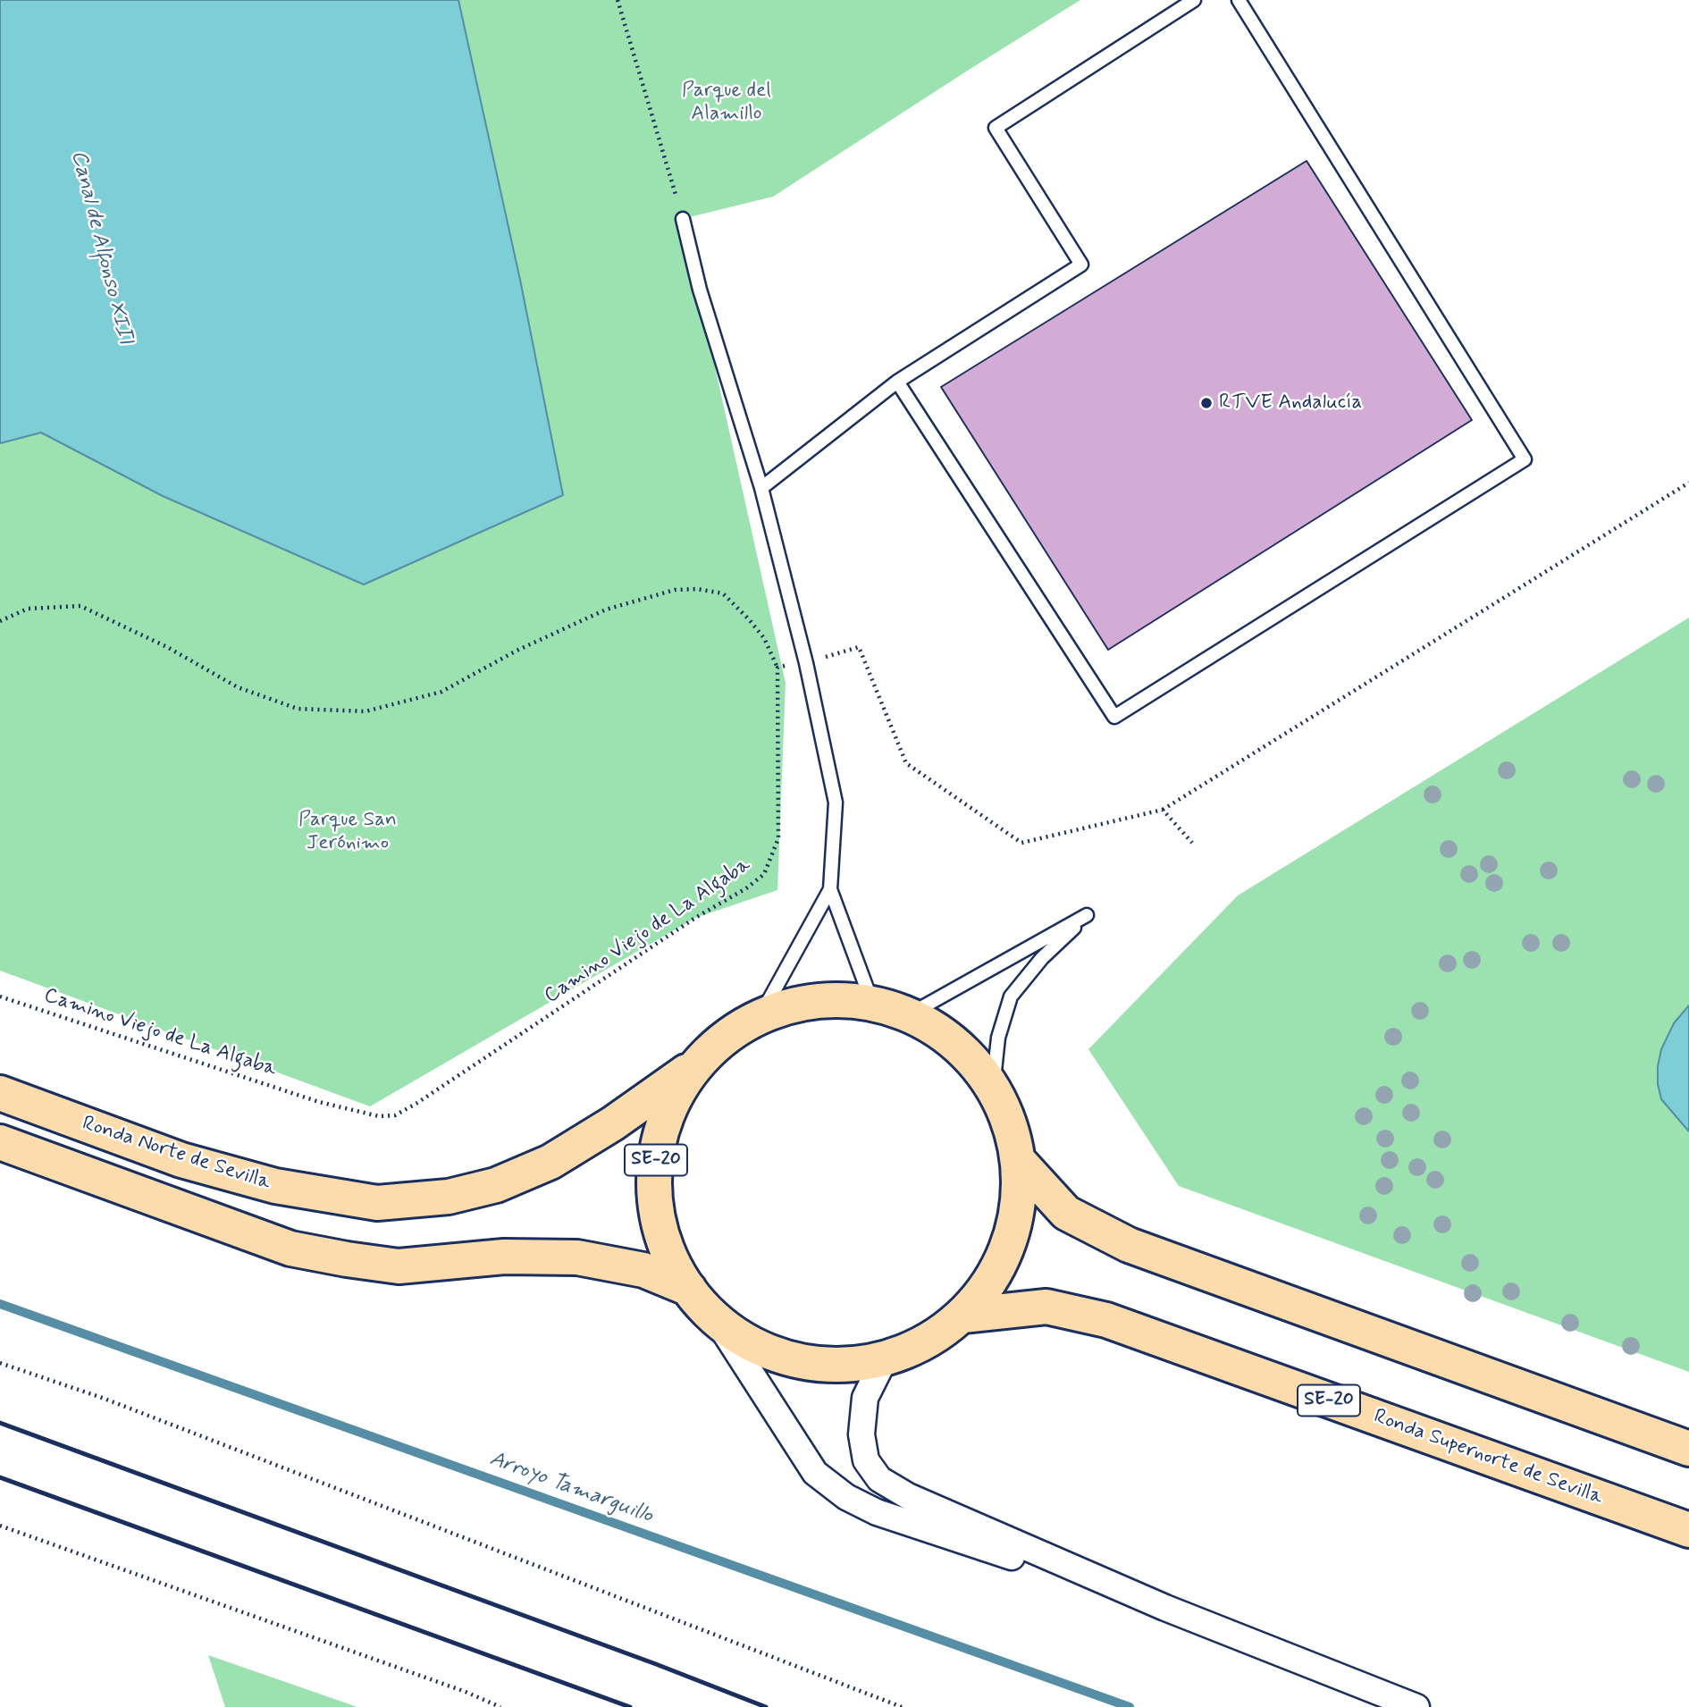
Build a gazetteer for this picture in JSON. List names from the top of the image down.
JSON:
{
  "streets": {
    "highway": ["Ronda Norte de Sevilla", "SE-20", "Ronda Supernorte de Sevilla"],
    "path": ["Camino Viejo de La Algaba"]
  },
  "crossings": [
    ["Ronda Norte de Sevilla", "SE-20"],
    ["Ronda Norte de Sevilla", "Ronda Supernorte de Sevilla"]
  ],
  "water": ["Canal de Alfonso XIII", "Arroyo Tamarguillo"],
  "parks": ["Parque del Alamillo", "Parque San Jerónimo"],
  "places": ["RTVE Andalucía"]
}
